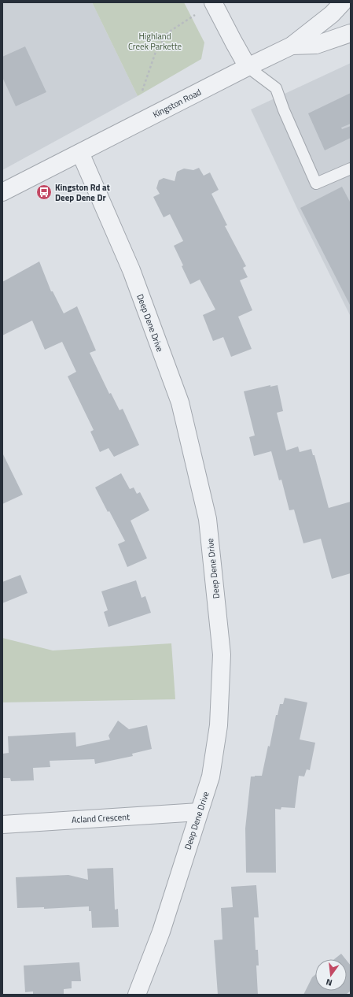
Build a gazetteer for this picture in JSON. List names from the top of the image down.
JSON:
{
  "streets": {
    "street": ["Kingston Road", "Deep Dene Drive", "Acland Crescent"]
  },
  "crossings": [
    ["Kingston Road", "Deep Dene Drive"],
    ["Deep Dene Drive", "Acland Crescent"]
  ],
  "parks": ["Highland Creek Parkette"],
  "places": {
    "bus stop": ["Kingston Rd at Deep Dene Dr"]
  },
  "north": "bottom"
}
